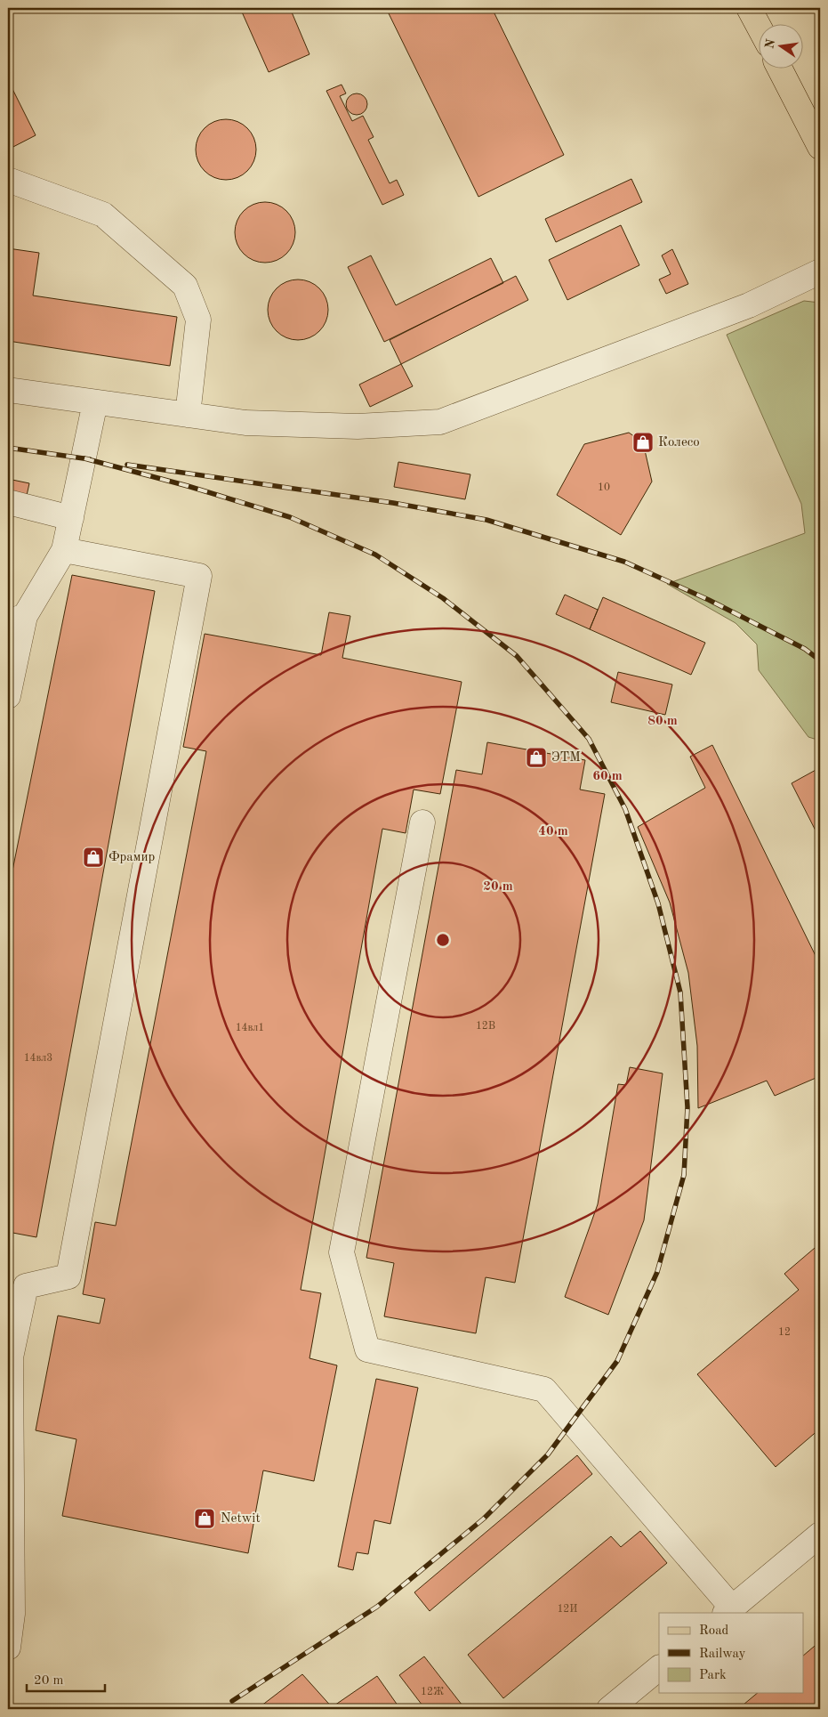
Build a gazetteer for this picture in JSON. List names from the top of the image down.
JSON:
{
  "places": {
    "shop": [
      "Колесо",
      "ЭТМ",
      "Фрамир",
      "Netwit"
    ]
  },
  "house_numbers": [
    "10",
    "12В",
    "14вл1",
    "14вл3",
    "12",
    "12И",
    "12Ж"
  ],
  "legend": ["Road", "Railway", "Park"],
  "scale_bar": "20 m",
  "north": "left",
  "rings": [
    "80 m",
    "60 m",
    "40 m",
    "20 m"
  ]
}
